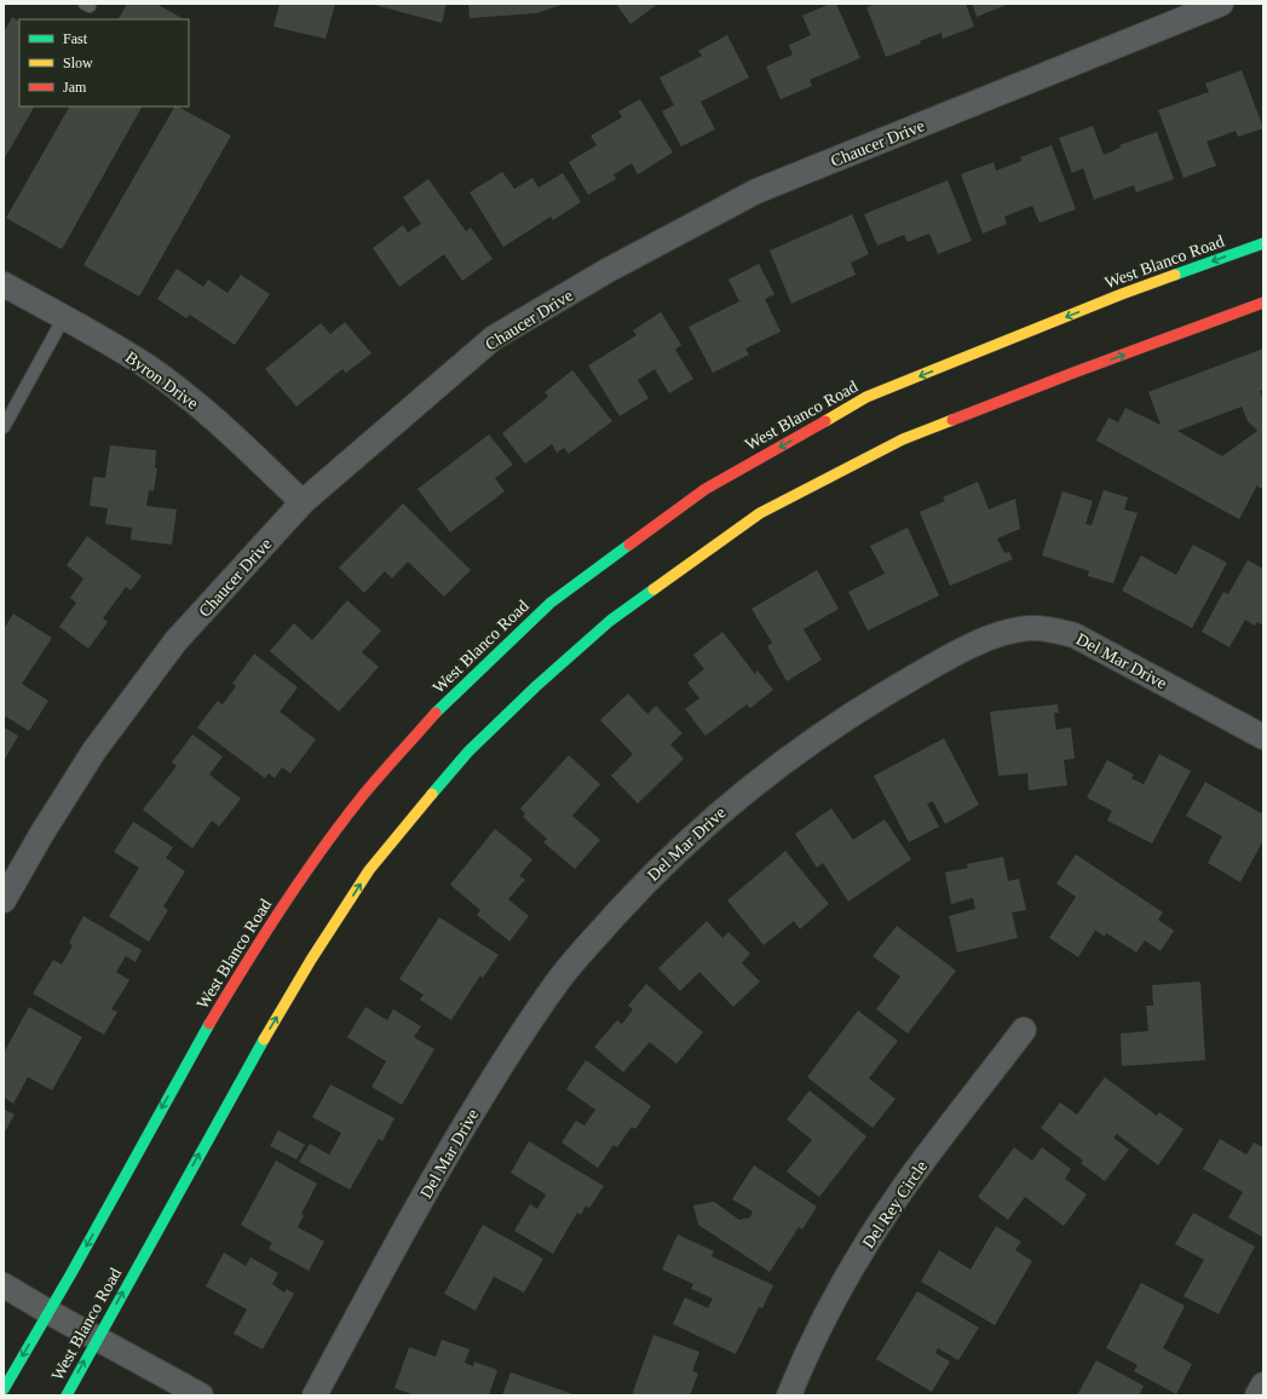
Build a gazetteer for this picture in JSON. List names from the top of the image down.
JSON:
{
  "streets": {
    "main road": ["West Blanco Road"],
    "street": [
      "Chaucer Drive",
      "Byron Drive",
      "Del Mar Drive",
      "Del Rey Circle"
    ]
  },
  "crossings": [
    ["Chaucer Drive", "Byron Drive"]
  ],
  "legend": ["Fast", "Slow", "Jam"]
}
